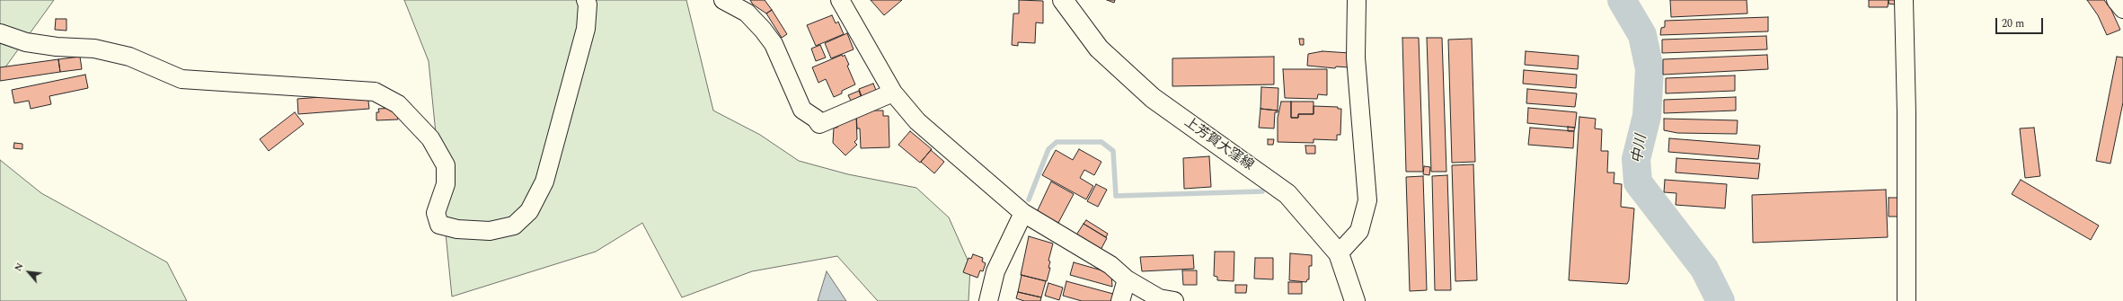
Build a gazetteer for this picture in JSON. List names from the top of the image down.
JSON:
{
  "streets": {
    "main road": ["上芳賀大窪線"]
  },
  "water": ["中川"],
  "scale_bar": "20 m",
  "north": "top left"
}
